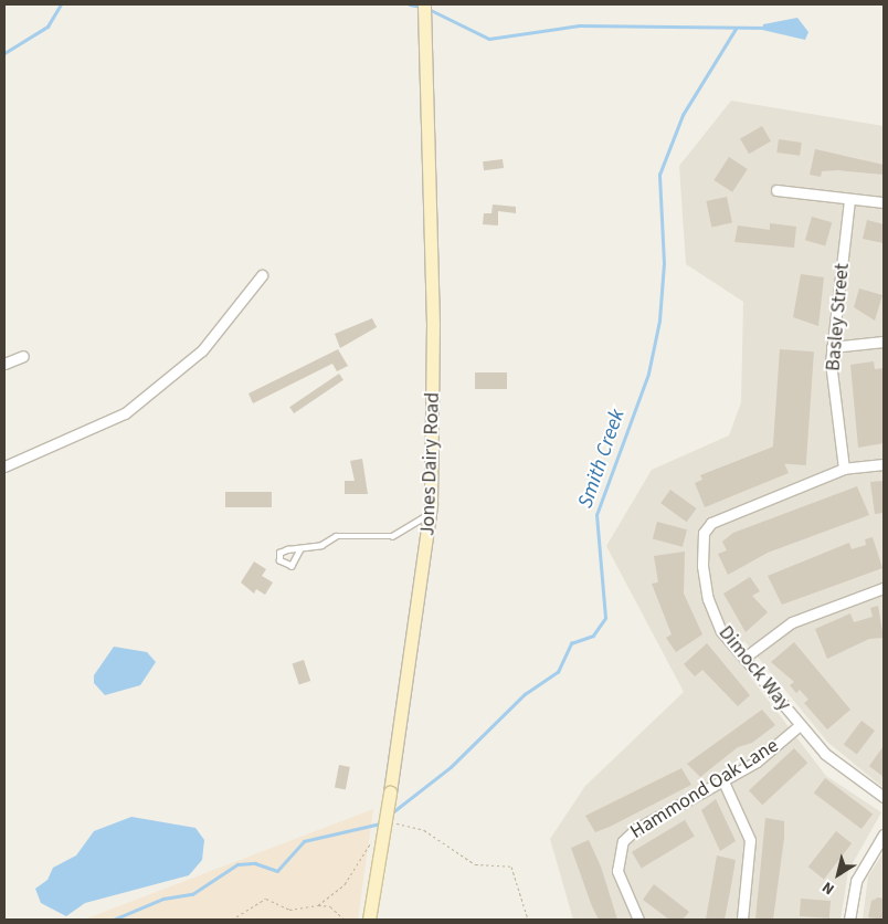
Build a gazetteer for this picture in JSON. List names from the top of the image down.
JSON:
{
  "streets": {
    "street": [
      "Basley Street",
      "Jones Dairy Road",
      "Dimock Way",
      "Hammond Oak Lane"
    ]
  },
  "crossings": [
    ["Basley Street", "Dimock Way"],
    ["Dimock Way", "Hammond Oak Lane"]
  ],
  "water": ["Smith Creek"],
  "north": "bottom left"
}
